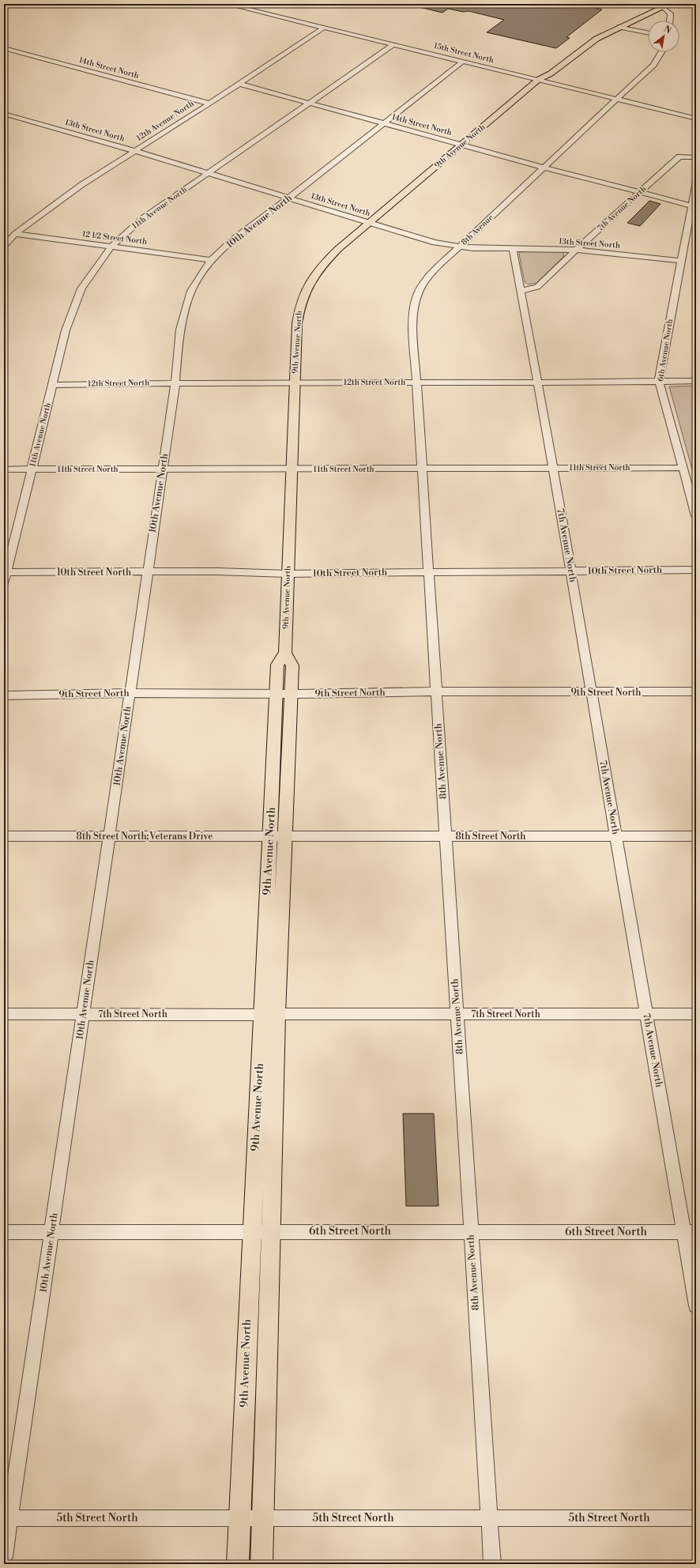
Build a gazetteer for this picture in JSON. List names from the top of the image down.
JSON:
{
  "streets": {
    "main road": ["9th Avenue North"],
    "street": [
      "15th Street North",
      "14th Street North",
      "12th Avenue North",
      "13th Street North",
      "11th Avenue North",
      "7th Avenue North",
      "10th Avenue North",
      "8th Avenue",
      "12 1/2 Street North",
      "6th Avenue North",
      "12th Street North",
      "11th Street North",
      "10th Street North",
      "9th Street North",
      "8th Avenue North",
      "8th Street North;Veterans Drive",
      "8th Street North",
      "7th Street North",
      "6th Street North",
      "5th Street North"
    ]
  },
  "crossings": [
    ["15th Street North", "12th Avenue North"],
    ["15th Street North", "9th Avenue North"],
    ["15th Street North", "11th Avenue North"],
    ["15th Street North", "10th Avenue North"],
    ["15th Street North", "8th Avenue"],
    ["14th Street North", "12th Avenue North"],
    ["14th Street North", "9th Avenue North"],
    ["14th Street North", "11th Avenue North"],
    ["14th Street North", "7th Avenue North"],
    ["14th Street North", "10th Avenue North"],
    ["14th Street North", "8th Avenue"],
    ["14th Street North", "6th Avenue North"],
    ["12th Avenue North", "13th Street North"],
    ["12th Avenue North", "12 1/2 Street North"],
    ["13th Street North", "9th Avenue North"],
    ["13th Street North", "11th Avenue North"],
    ["13th Street North", "7th Avenue North"],
    ["13th Street North", "10th Avenue North"],
    ["13th Street North", "8th Avenue"],
    ["13th Street North", "6th Avenue North"],
    ["9th Avenue North", "12th Street North"],
    ["9th Avenue North", "11th Street North"],
    ["9th Avenue North", "10th Street North"],
    ["9th Avenue North", "9th Street North"],
    ["9th Avenue North", "8th Street North;Veterans Drive"],
    ["9th Avenue North", "8th Street North"],
    ["9th Avenue North", "7th Street North"],
    ["9th Avenue North", "6th Street North"],
    ["9th Avenue North", "5th Street North"],
    ["11th Avenue North", "12 1/2 Street North"],
    ["11th Avenue North", "12th Street North"],
    ["11th Avenue North", "11th Street North"],
    ["11th Avenue North", "10th Street North"],
    ["7th Avenue North", "12th Street North"],
    ["7th Avenue North", "11th Street North"],
    ["7th Avenue North", "10th Street North"],
    ["7th Avenue North", "9th Street North"],
    ["7th Avenue North", "8th Street North"],
    ["7th Avenue North", "7th Street North"],
    ["7th Avenue North", "6th Street North"],
    ["10th Avenue North", "12 1/2 Street North"],
    ["10th Avenue North", "12th Street North"],
    ["10th Avenue North", "11th Street North"],
    ["10th Avenue North", "10th Street North"],
    ["10th Avenue North", "9th Street North"],
    ["10th Avenue North", "8th Street North;Veterans Drive"],
    ["10th Avenue North", "7th Street North"],
    ["10th Avenue North", "6th Street North"],
    ["10th Avenue North", "5th Street North"],
    ["8th Avenue", "12th Street North"],
    ["8th Avenue", "11th Street North"],
    ["8th Avenue", "8th Avenue North"],
    ["6th Avenue North", "12th Street North"],
    ["6th Avenue North", "11th Street North"],
    ["11th Street North", "8th Avenue North"],
    ["10th Street North", "8th Avenue North"],
    ["9th Street North", "8th Avenue North"],
    ["8th Avenue North", "8th Street North"],
    ["8th Avenue North", "7th Street North"],
    ["8th Avenue North", "6th Street North"],
    ["8th Avenue North", "5th Street North"],
    ["8th Street North;Veterans Drive", "8th Street North"]
  ],
  "north": "top right"
}
